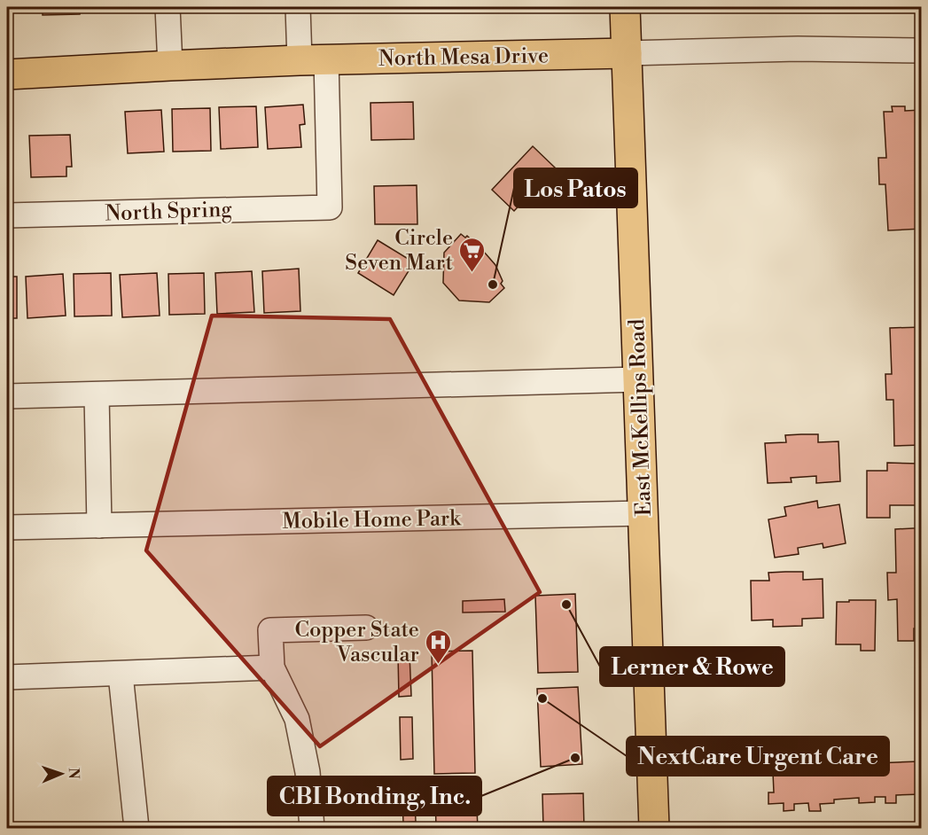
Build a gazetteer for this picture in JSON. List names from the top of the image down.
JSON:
{
  "streets": {
    "main road": ["North Mesa Drive", "East McKellips Road"],
    "street": ["North Spring", "Mobile Home Park"]
  },
  "crossings": [
    ["North Mesa Drive", "North Spring"],
    ["North Mesa Drive", "East McKellips Road"],
    ["East McKellips Road", "Mobile Home Park"]
  ],
  "places": {
    "supermarket": ["Circle Seven Mart"],
    "other": [
      "Los Patos",
      "Lerner & Rowe",
      "NextCare Urgent Care",
      "CBI Bonding, Inc."
    ],
    "hospital": ["Copper State Vascular"]
  },
  "north": "right"
}
